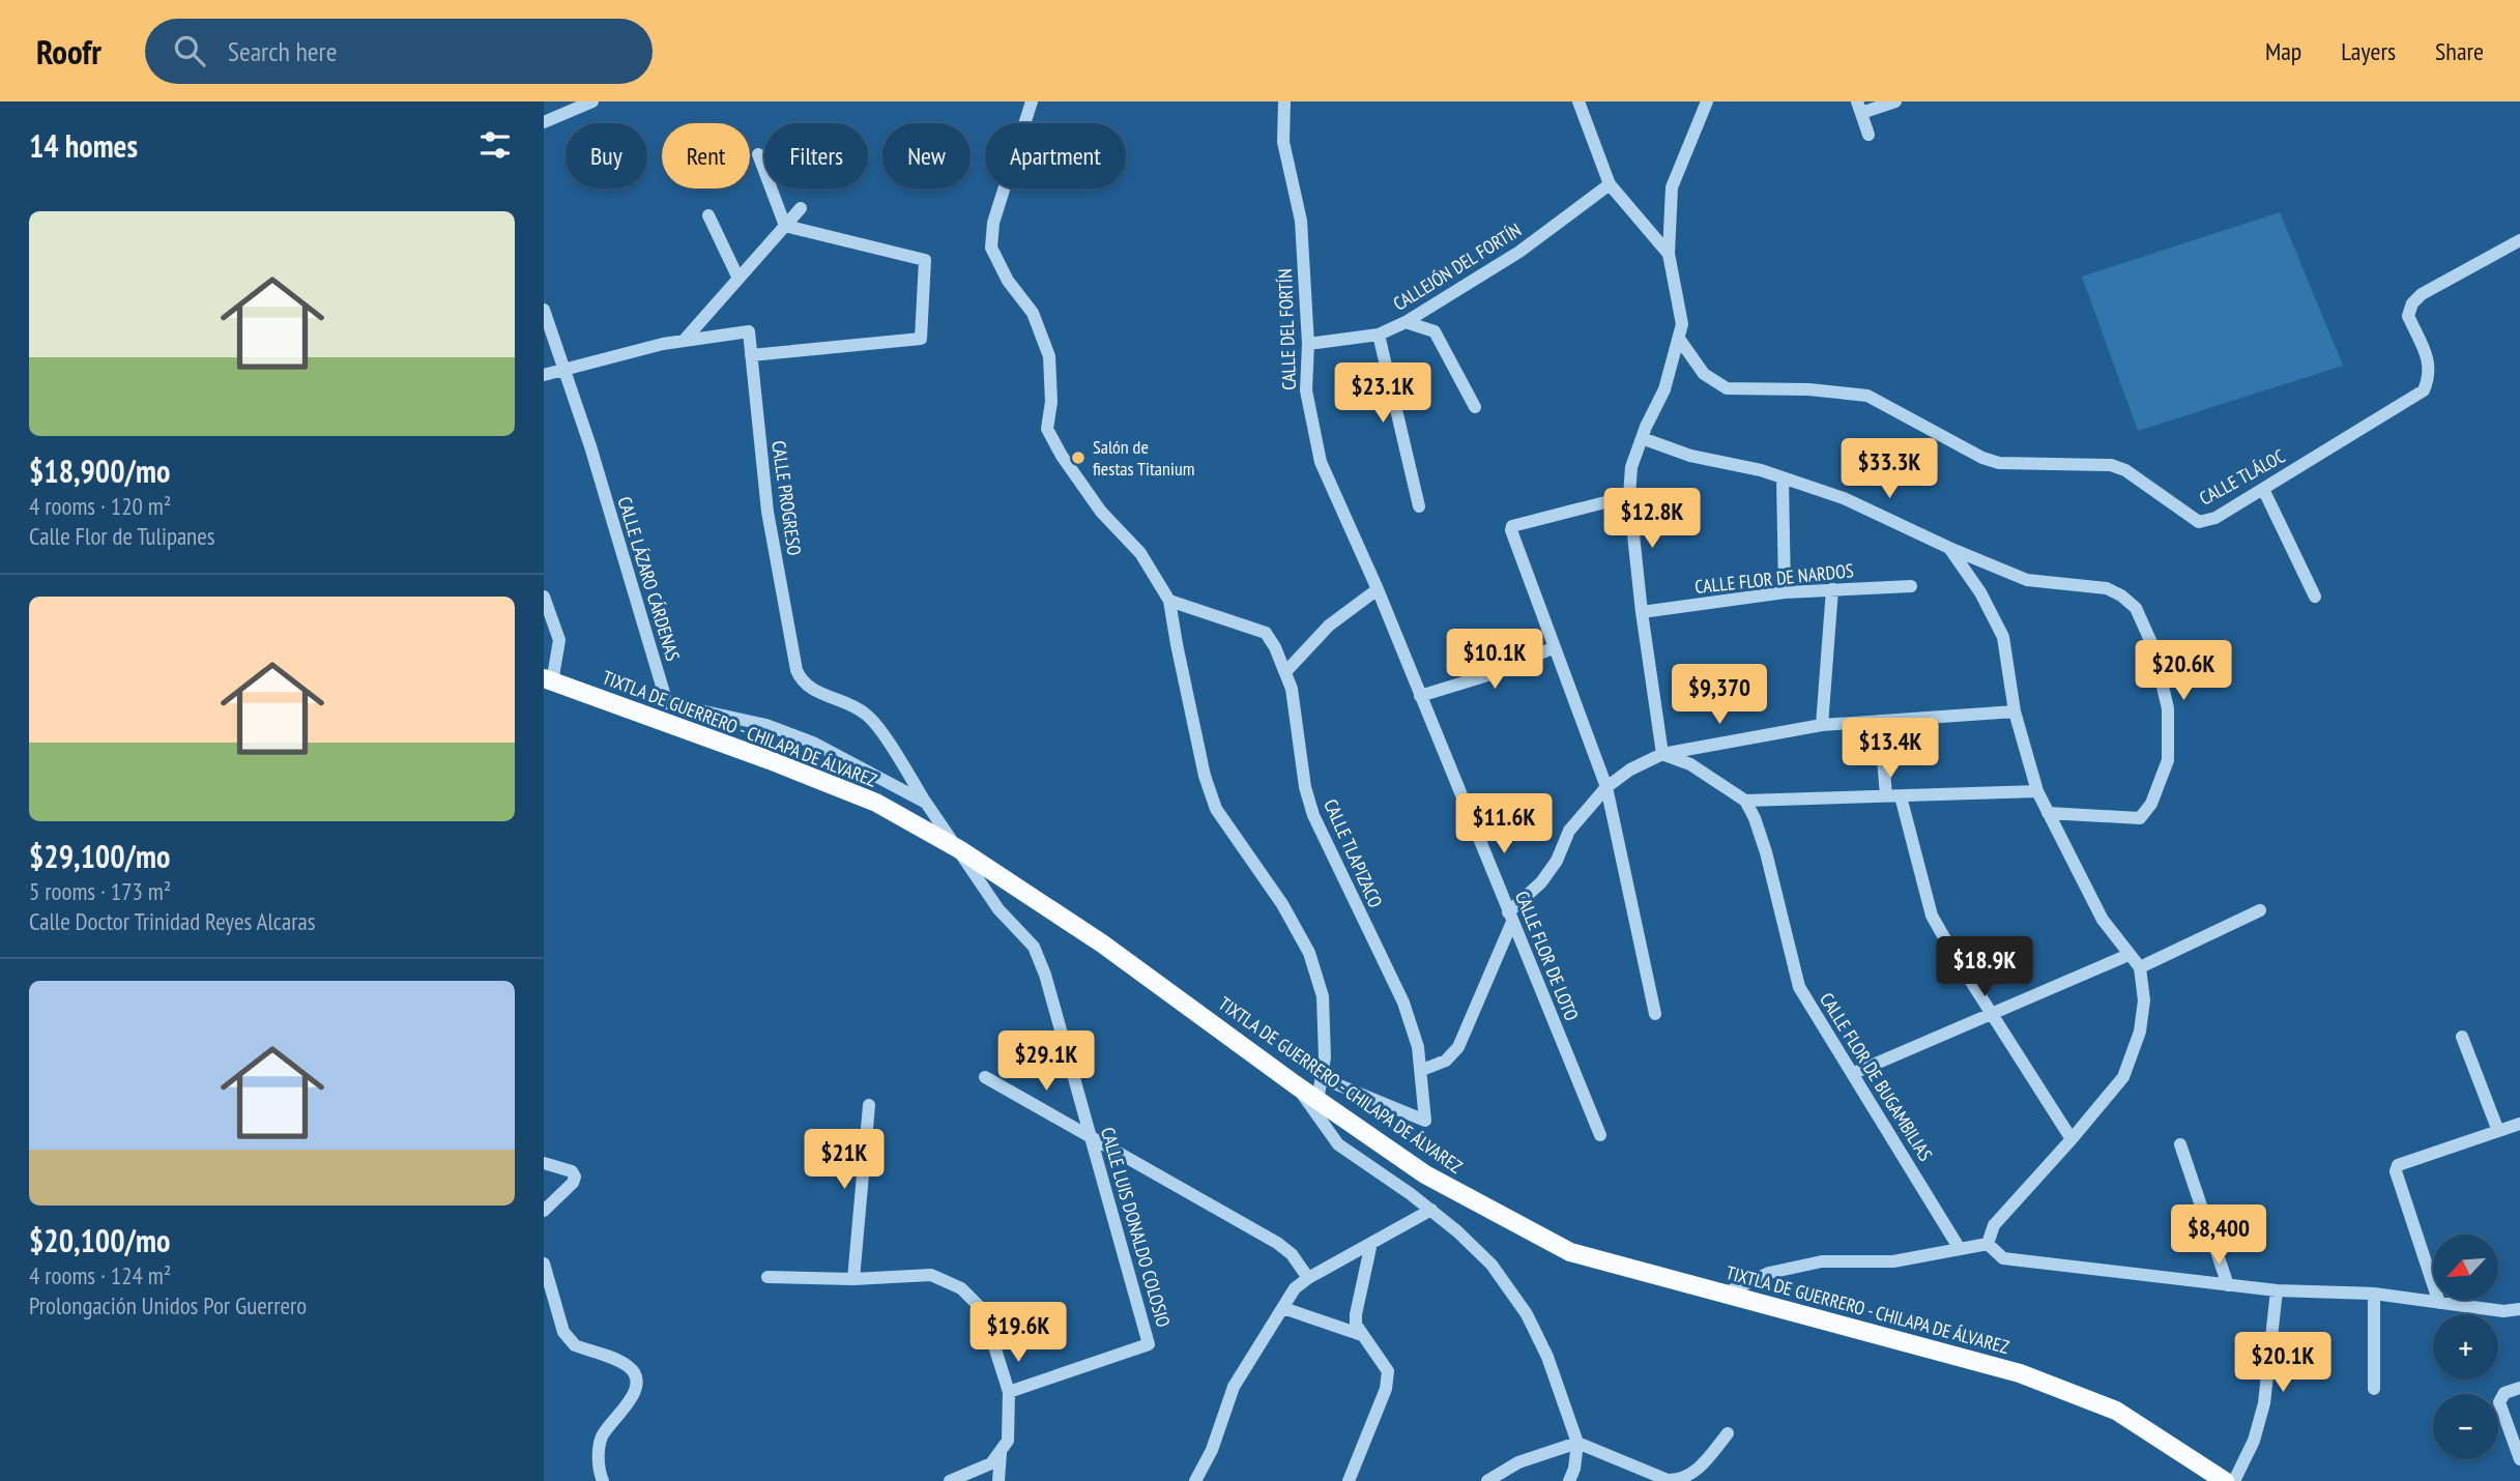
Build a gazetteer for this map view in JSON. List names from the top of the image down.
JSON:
{
  "streets": {
    "main road": ["TIXTLA DE GUERRERO - CHILAPA DE ÁLVAREZ"],
    "street": [
      "CALLEJÓN DEL FORTÍN",
      "CALLE DEL FORTÍN",
      "CALLE TLÁLOC",
      "CALLE PROGRESO",
      "CALLE LÁZARO CÁRDENAS",
      "CALLE FLOR DE NARDOS",
      "CALLE TLAPIZACO",
      "CALLE FLOR DE LOTO",
      "CALLE FLOR DE BUGAMBILIAS",
      "CALLE LUIS DONALDO COLOSIO"
    ]
  },
  "crossings": [
    ["CALLEJÓN DEL FORTÍN", "CALLE DEL FORTÍN"],
    ["CALLE DEL FORTÍN", "CALLE FLOR DE LOTO"],
    ["CALLE PROGRESO", "CALLE LÁZARO CÁRDENAS"],
    ["CALLE LÁZARO CÁRDENAS", "TIXTLA DE GUERRERO - CHILAPA DE ÁLVAREZ"],
    ["CALLE LÁZARO CÁRDENAS", "CALLE LUIS DONALDO COLOSIO"],
    ["TIXTLA DE GUERRERO - CHILAPA DE ÁLVAREZ", "CALLE LUIS DONALDO COLOSIO"]
  ],
  "places": ["Salón de fiestas Titanium"],
  "north": "bottom left",
  "page": {
    "header": "Roofr",
    "search": "Search here",
    "nav": ["Map", "Layers", "Share"],
    "heading": "14 homes",
    "chip": [
      "Buy",
      "Rent",
      "Filters",
      "New",
      "Apartment"
    ],
    "list": [
      {
        "name": "$18,900/mo",
        "note": "4 rooms · 120 m² · Calle Flor de Tulipanes"
      },
      {
        "name": "$29,100/mo",
        "note": "5 rooms · 173 m² · Calle Doctor Trinidad Reyes Alcaras"
      },
      {
        "name": "$20,100/mo",
        "note": "4 rooms · 124 m² · Prolongación Unidos Por Guerrero"
      }
    ],
    "price": [
      "$23.1K",
      "$33.3K",
      "$12.8K",
      "$10.1K",
      "$20.6K",
      "$9,370",
      "$13.4K",
      "$11.6K",
      "$18.9K",
      "$29.1K",
      "$21K",
      "$8,400",
      "$19.6K",
      "$20.1K"
    ],
    "map_buttons": ["+", "−"]
  }
}
